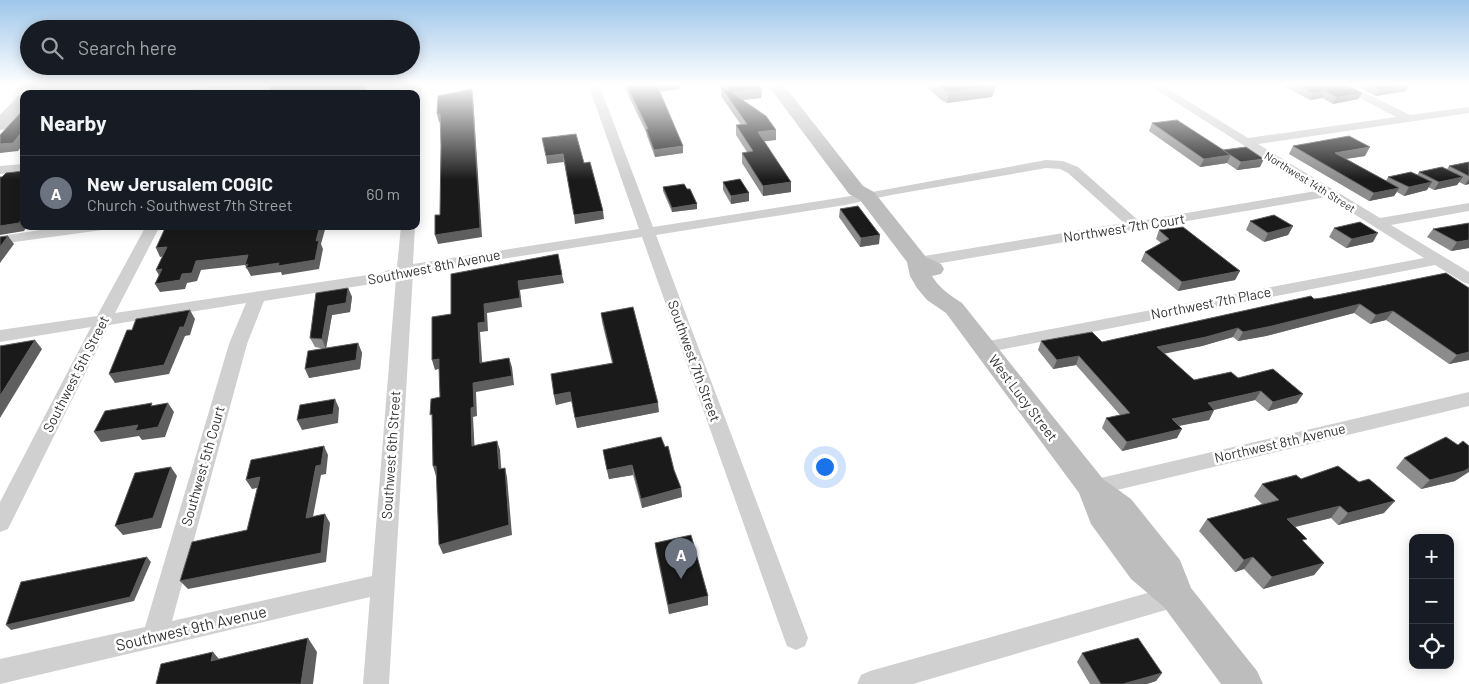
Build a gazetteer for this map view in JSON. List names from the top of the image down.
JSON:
{
  "streets": {
    "street": [
      "Northwest 14th Street",
      "Northwest 7th Court",
      "Southwest 8th Avenue",
      "Northwest 7th Place",
      "Southwest 7th Street",
      "Southwest 5th Street",
      "West Lucy Street",
      "Northwest 8th Avenue",
      "Southwest 6th Street",
      "Southwest 5th Court",
      "Southwest 9th Avenue"
    ]
  },
  "crossings": [
    ["Northwest 14th Street", "Northwest 7th Court"],
    ["Northwest 14th Street", "Northwest 7th Place"],
    ["Northwest 7th Court", "Southwest 8th Avenue"],
    ["Northwest 7th Court", "West Lucy Street"],
    ["Southwest 8th Avenue", "Southwest 7th Street"],
    ["Southwest 8th Avenue", "Southwest 5th Street"],
    ["Southwest 8th Avenue", "West Lucy Street"],
    ["Southwest 8th Avenue", "Southwest 6th Street"],
    ["Southwest 8th Avenue", "Southwest 5th Court"],
    ["Northwest 7th Place", "West Lucy Street"],
    ["West Lucy Street", "Northwest 8th Avenue"],
    ["Southwest 6th Street", "Southwest 9th Avenue"],
    ["Southwest 5th Court", "Southwest 9th Avenue"]
  ],
  "page": {
    "search": "Search here",
    "heading": "Nearby",
    "list": [
      {
        "mark": "A",
        "name": "New Jerusalem COGIC",
        "note": "Church · Southwest 7th Street",
        "value": "60 m"
      }
    ],
    "map_buttons": ["+", "−"],
    "pins": "A"
  }
}
